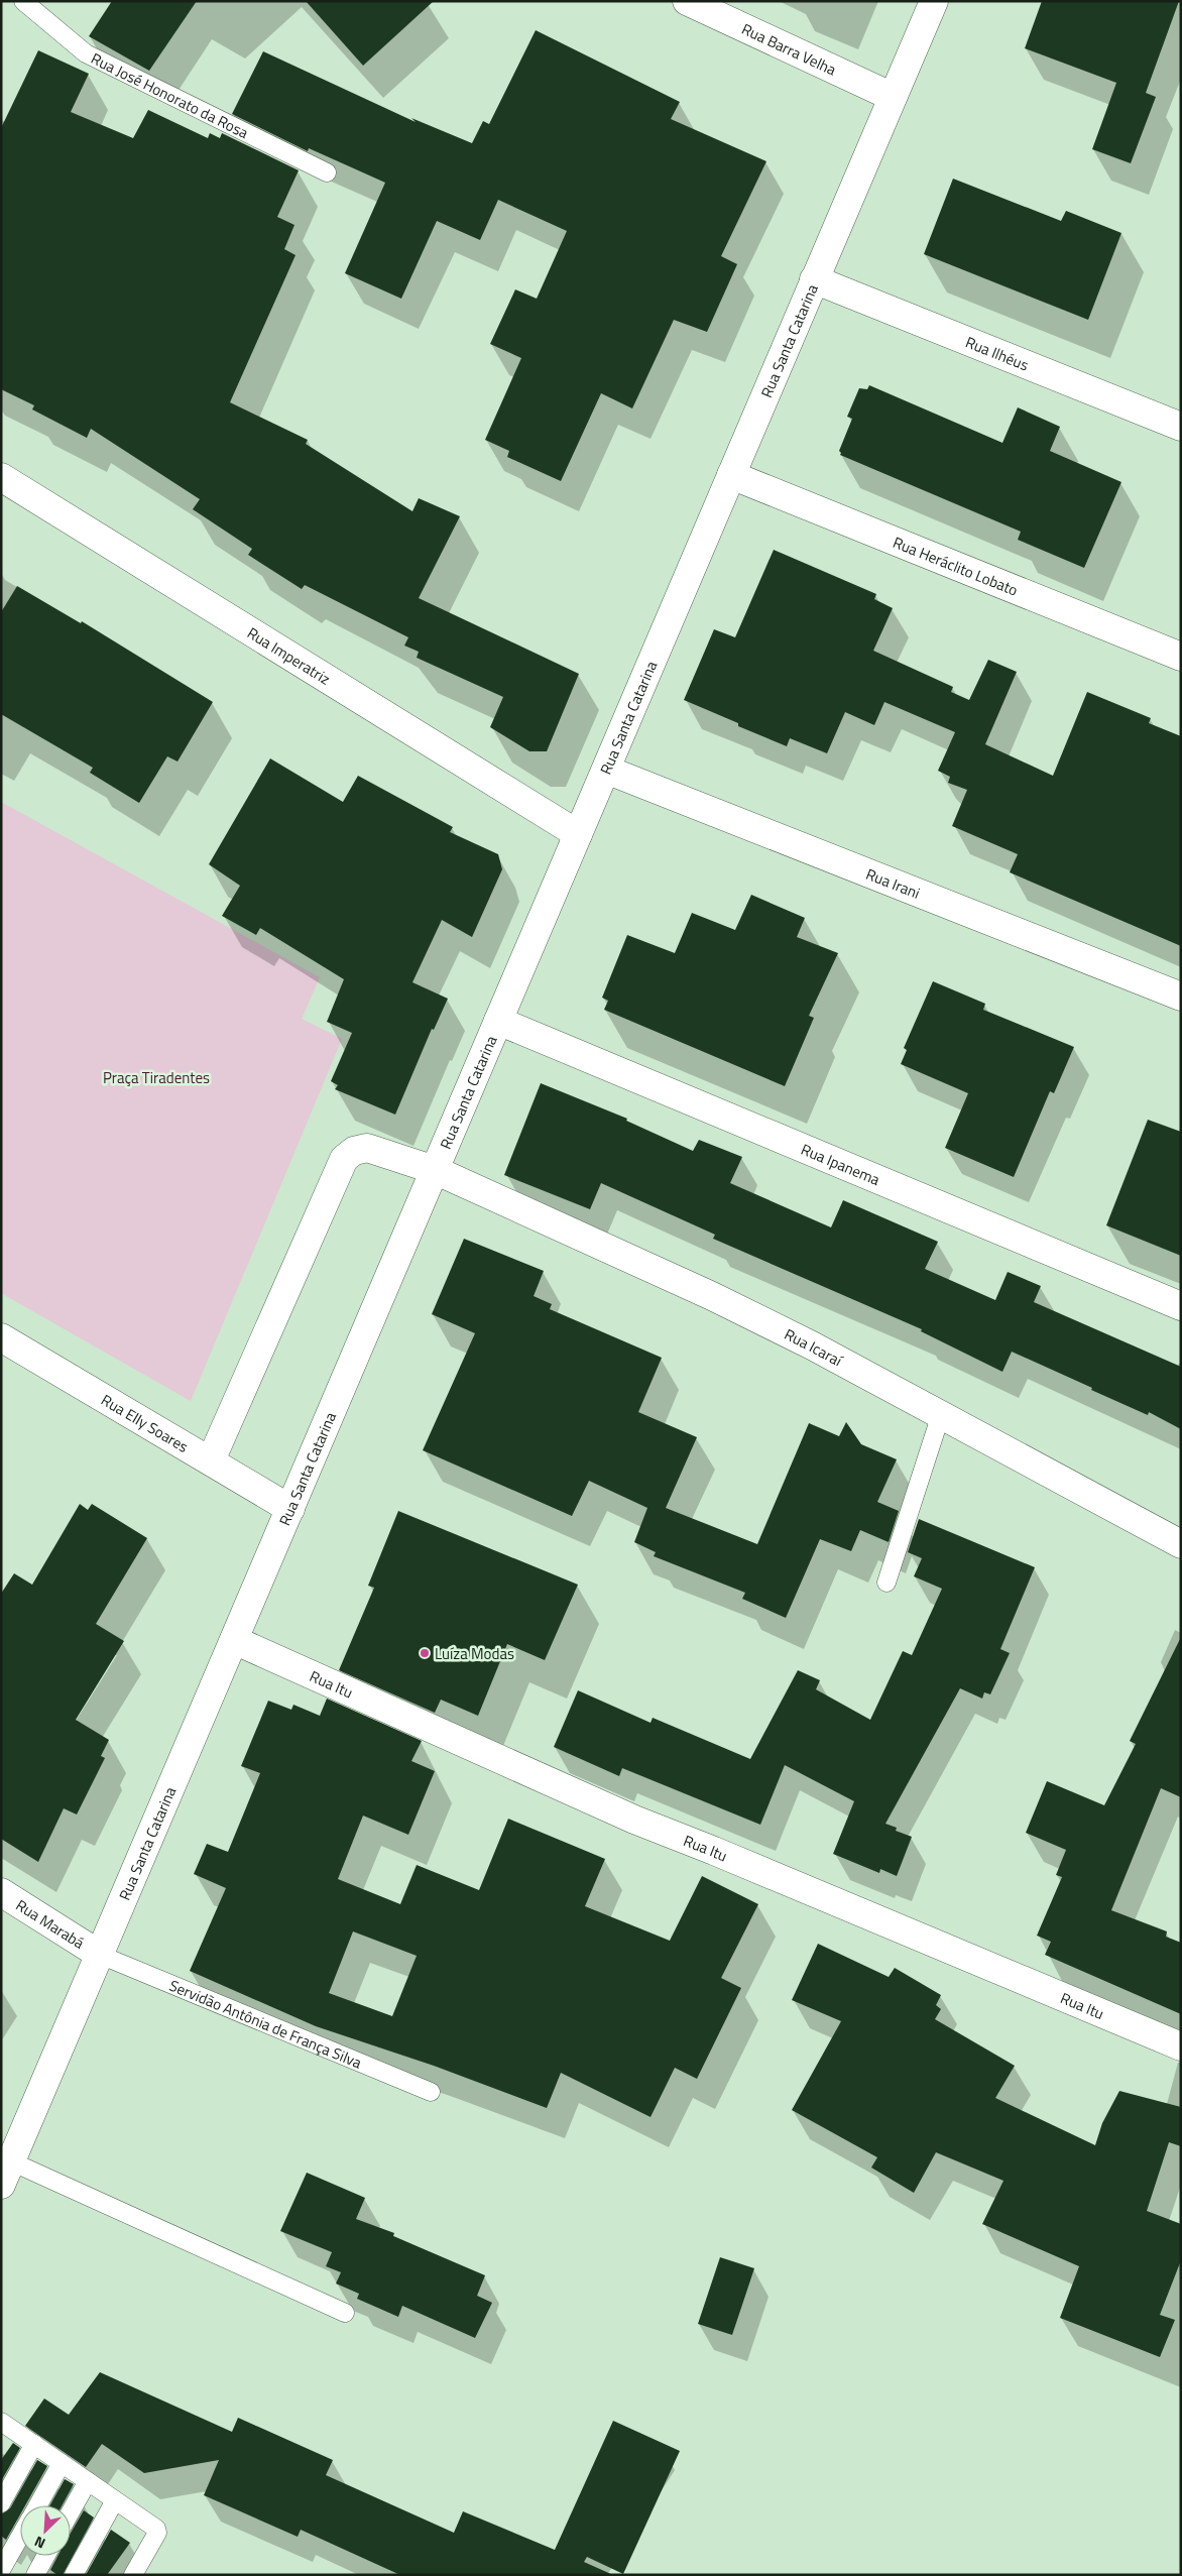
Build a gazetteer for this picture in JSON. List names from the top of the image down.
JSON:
{
  "streets": {
    "street": [
      "Rua Barra Velha",
      "Rua Santa Catarina",
      "Rua Ilhéus",
      "Rua Heráclito Lobato",
      "Rua Imperatriz",
      "Rua Irani",
      "Rua Ipanema",
      "Rua Icaraí",
      "Rua Elly Soares",
      "Rua Itu",
      "Rua Marabá"
    ],
    "lane": ["Rua José Honorato da Rosa", "Servidão Antônia de França Silva"]
  },
  "crossings": [
    ["Rua Barra Velha", "Rua Santa Catarina"],
    ["Rua Santa Catarina", "Rua Ilhéus"],
    ["Rua Santa Catarina", "Rua Heráclito Lobato"],
    ["Rua Santa Catarina", "Rua Imperatriz"],
    ["Rua Santa Catarina", "Rua Irani"],
    ["Rua Santa Catarina", "Rua Ipanema"],
    ["Rua Santa Catarina", "Rua Icaraí"],
    ["Rua Santa Catarina", "Rua Elly Soares"],
    ["Rua Santa Catarina", "Rua Itu"],
    ["Rua Santa Catarina", "Rua Marabá"],
    ["Rua Santa Catarina", "Servidão Antônia de França Silva"],
    ["Rua Icaraí", "Rua Elly Soares"],
    ["Rua Marabá", "Servidão Antônia de França Silva"]
  ],
  "parks": ["Praça Tiradentes"],
  "places": ["Luíza Modas"],
  "north": "bottom left"
}
